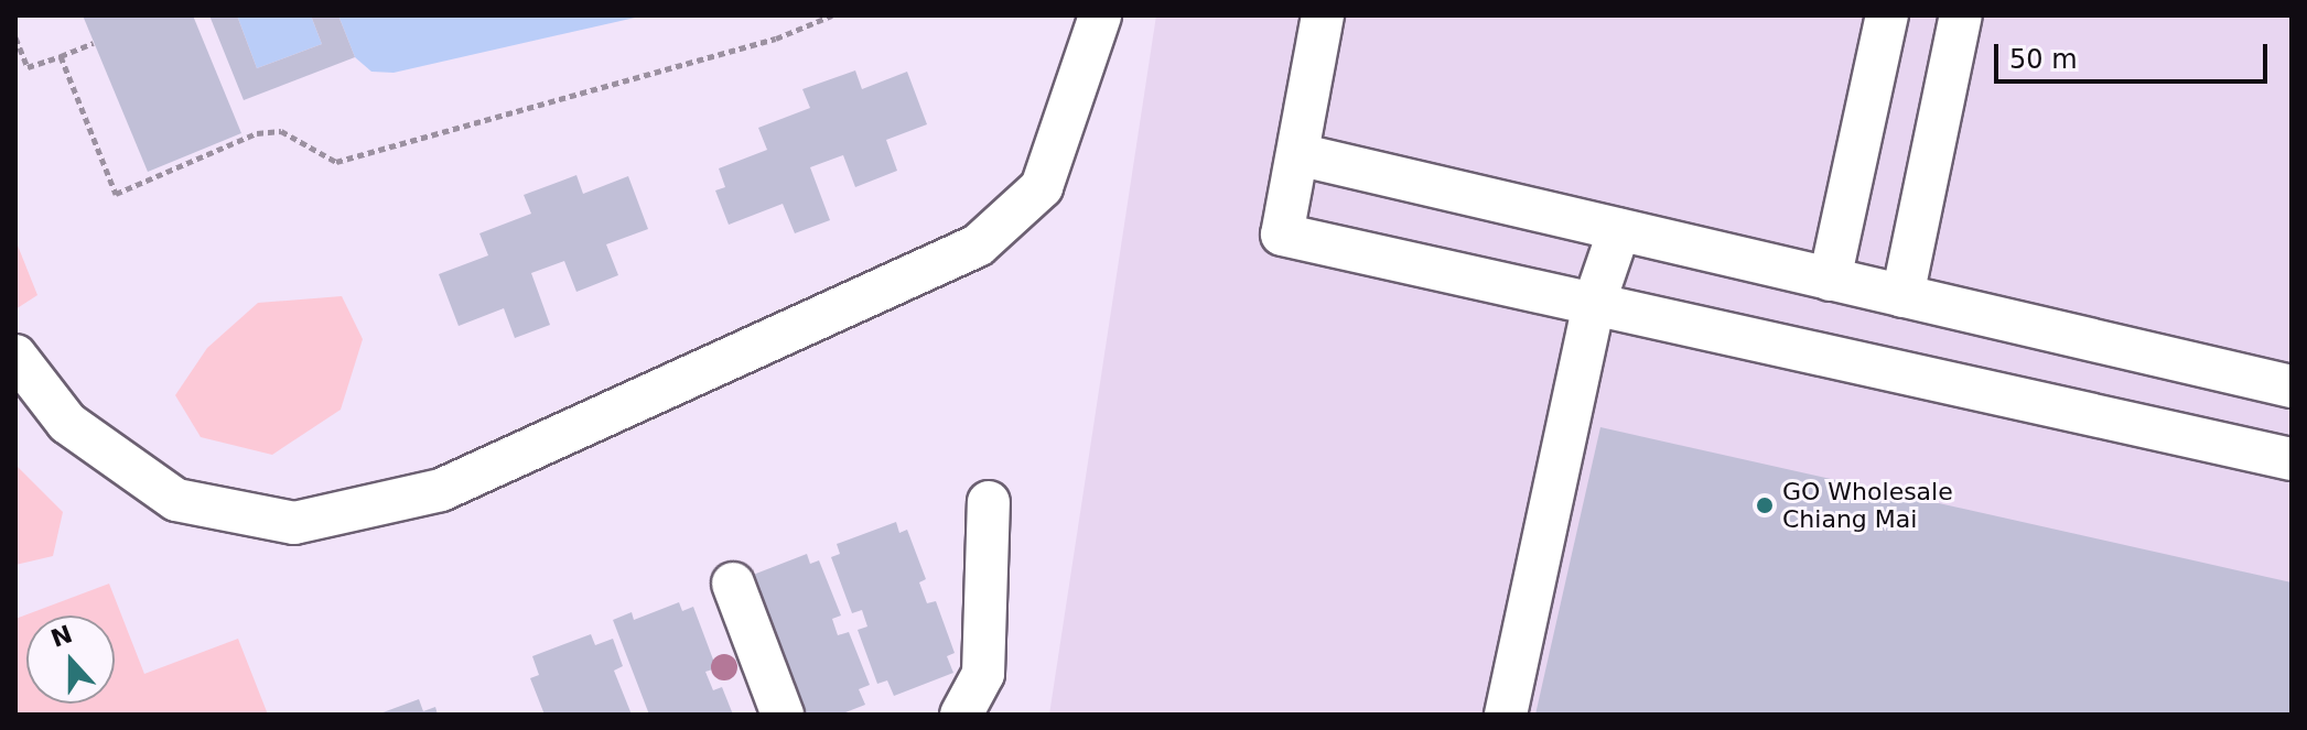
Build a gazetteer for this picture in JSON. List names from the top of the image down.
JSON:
{
  "places": ["GO Wholesale Chiang Mai"],
  "scale_bar": "50 m",
  "north": "top"
}
